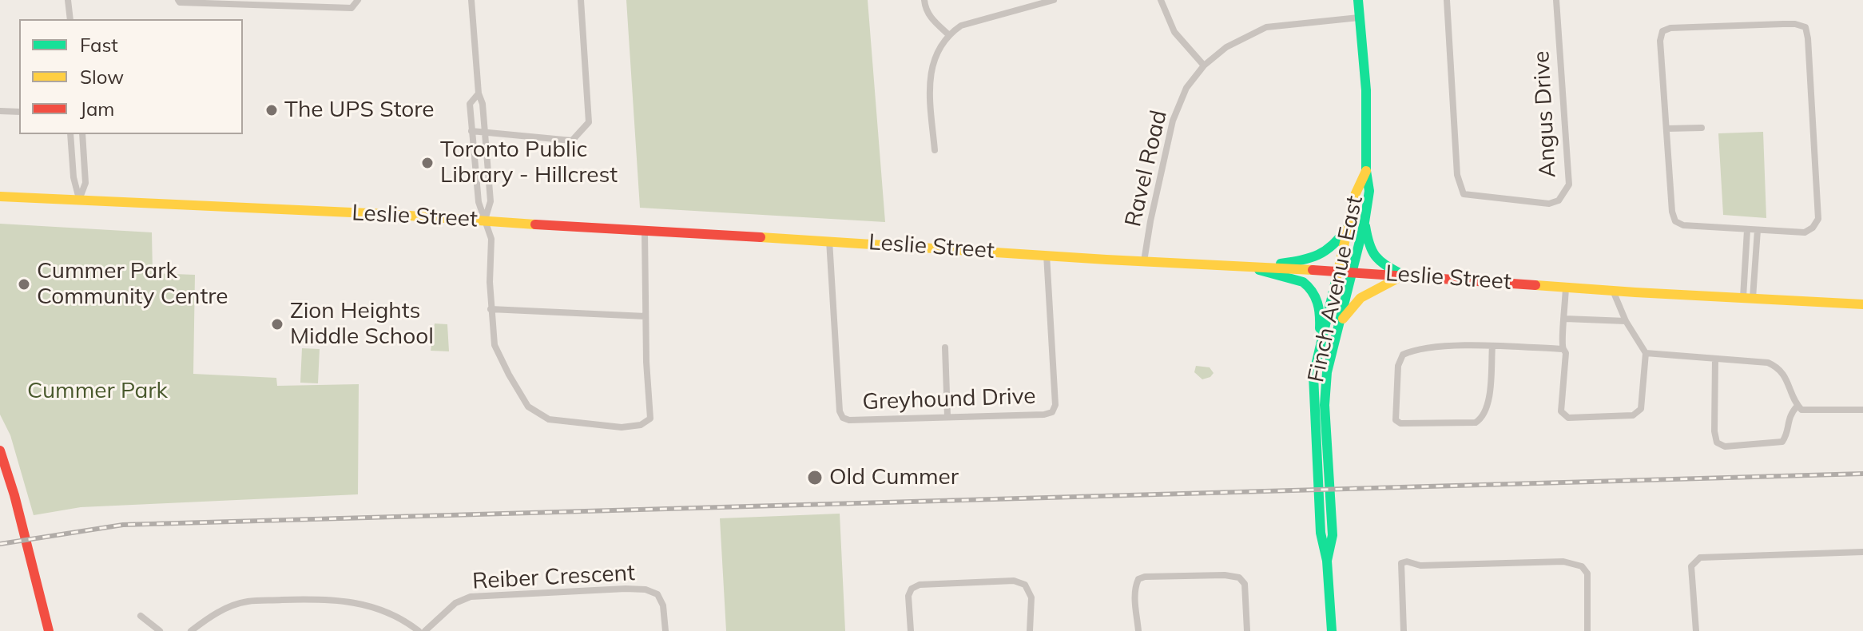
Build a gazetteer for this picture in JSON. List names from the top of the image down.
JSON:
{
  "streets": {
    "main road": ["Leslie Street", "Finch Avenue East"],
    "street": [
      "Angus Drive",
      "Ravel Road",
      "Greyhound Drive",
      "Reiber Crescent"
    ]
  },
  "crossings": [
    ["Ravel Road", "Leslie Street"],
    ["Ravel Road", "Finch Avenue East"],
    ["Leslie Street", "Finch Avenue East"],
    ["Leslie Street", "Greyhound Drive"]
  ],
  "parks": ["Cummer Park"],
  "places": [
    "The UPS Store",
    "Toronto Public Library - Hillcrest",
    "Cummer Park Community Centre",
    "Zion Heights Middle School",
    "Old Cummer"
  ],
  "legend": ["Fast", "Slow", "Jam"]
}
